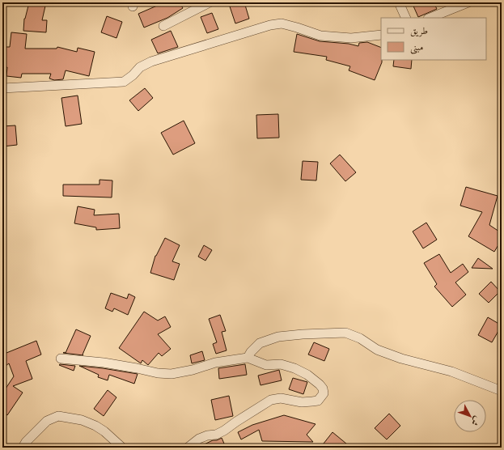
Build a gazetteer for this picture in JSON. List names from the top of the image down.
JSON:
{
  "legend": ["طريق", "مبنى"],
  "north": "bottom right"
}
